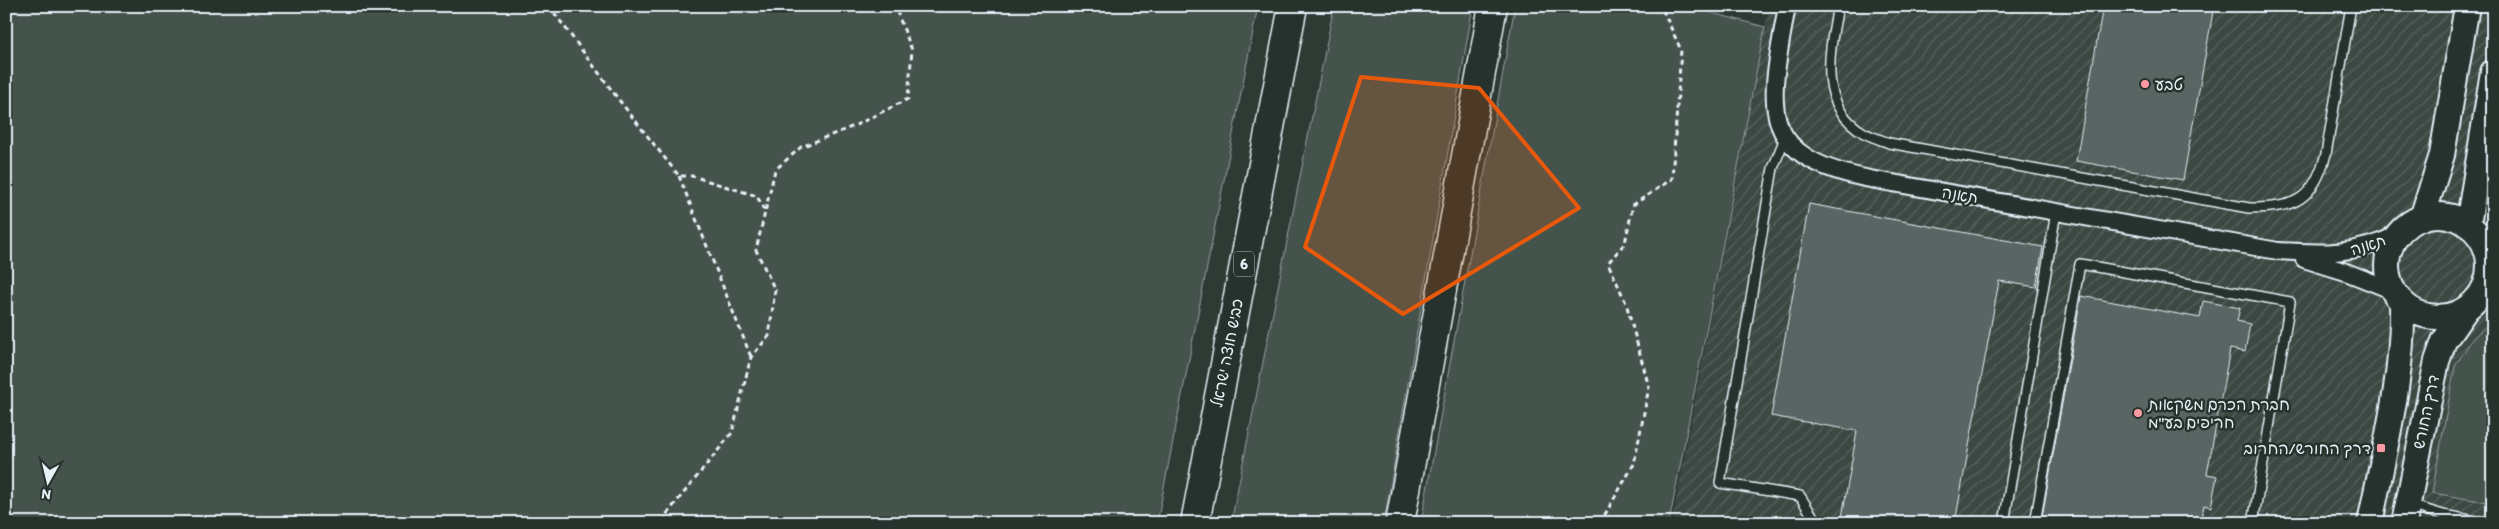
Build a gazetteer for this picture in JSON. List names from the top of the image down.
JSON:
{
  "streets": {
    "highway": ["6", "כביש חוצה ישראל"],
    "street": ["תאנה", "דרך החורש"]
  },
  "crossings": [
    ["תאנה", "דרך החורש"]
  ],
  "places": {
    "other": ["טבע", "חברת הכרם משקאות חריפים בע\"מ"],
    "transit": ["דרך החורש/החרוב"]
  },
  "north": "bottom"
}
